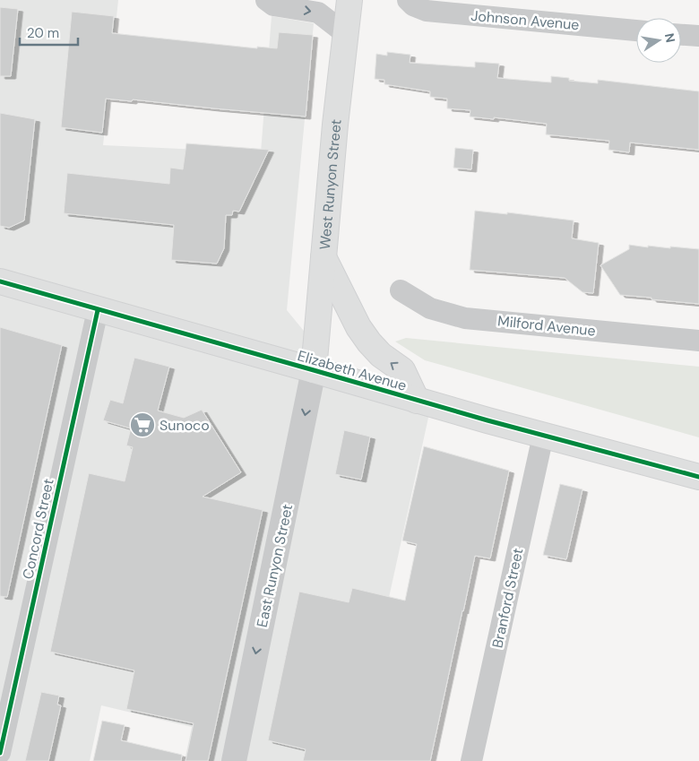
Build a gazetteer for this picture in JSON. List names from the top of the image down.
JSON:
{
  "streets": {
    "main road": ["West Runyon Street", "Elizabeth Avenue"],
    "street": [
      "Johnson Avenue",
      "Milford Avenue",
      "Concord Street",
      "East Runyon Street",
      "Branford Street"
    ]
  },
  "crossings": [
    ["West Runyon Street", "Elizabeth Avenue"],
    ["West Runyon Street", "East Runyon Street"],
    ["Elizabeth Avenue", "Concord Street"],
    ["Elizabeth Avenue", "East Runyon Street"],
    ["Elizabeth Avenue", "Branford Street"]
  ],
  "one_way": ["East Runyon Street"],
  "places": {
    "supermarket": ["Sunoco"]
  },
  "scale_bar": "20 m",
  "north": "right"
}
